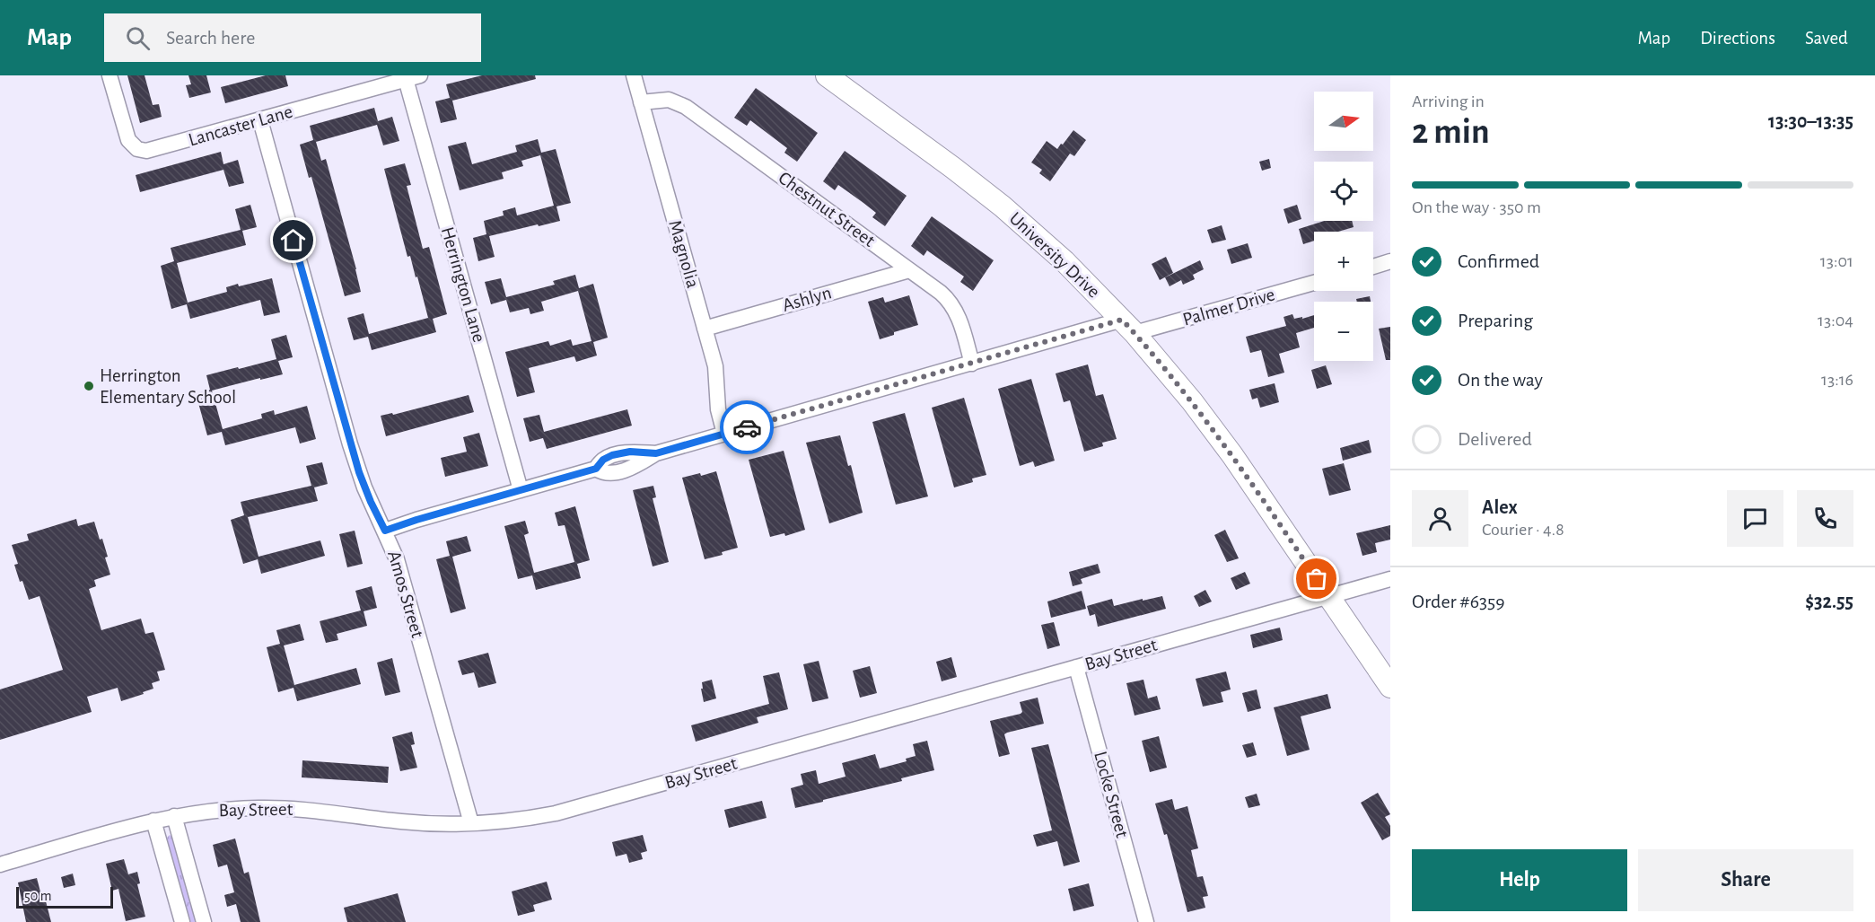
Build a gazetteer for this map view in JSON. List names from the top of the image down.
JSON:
{
  "streets": {
    "main road": ["University Drive"],
    "street": [
      "Lancaster Lane",
      "Chestnut Street",
      "Magnolia",
      "Herrington Lane",
      "Ashlyn",
      "Palmer Drive",
      "Amos Street",
      "Bay Street",
      "Locke Street"
    ]
  },
  "crossings": [
    ["Lancaster Lane", "Herrington Lane"],
    ["Lancaster Lane", "Amos Street"],
    ["Chestnut Street", "Magnolia"],
    ["Chestnut Street", "Ashlyn"],
    ["Chestnut Street", "Palmer Drive"],
    ["Magnolia", "Ashlyn"],
    ["Magnolia", "Palmer Drive"],
    ["University Drive", "Palmer Drive"],
    ["University Drive", "Bay Street"],
    ["Herrington Lane", "Palmer Drive"],
    ["Palmer Drive", "Amos Street"],
    ["Amos Street", "Bay Street"],
    ["Bay Street", "Locke Street"]
  ],
  "places": ["Herrington Elementary School"],
  "scale_bar": "50 m",
  "north": "right",
  "page": {
    "header": "Map",
    "search": "Search here",
    "nav": ["Map", "Directions", "Saved"],
    "heading": ["2 min", "Arriving in", "13:30–13:35"],
    "panel": [
      "Alex",
      "Courier · 4.8",
      "Order #6359",
      "$32.55"
    ],
    "map_buttons": ["+", "−"],
    "bar": "On the way · 350 m",
    "list": [
      ["Confirmed", "13:01"],
      ["Preparing", "13:04"],
      ["On the way", "13:16"],
      "Delivered"
    ],
    "buttons": ["Help", "Share"],
    "scale": "50 m"
  }
}
